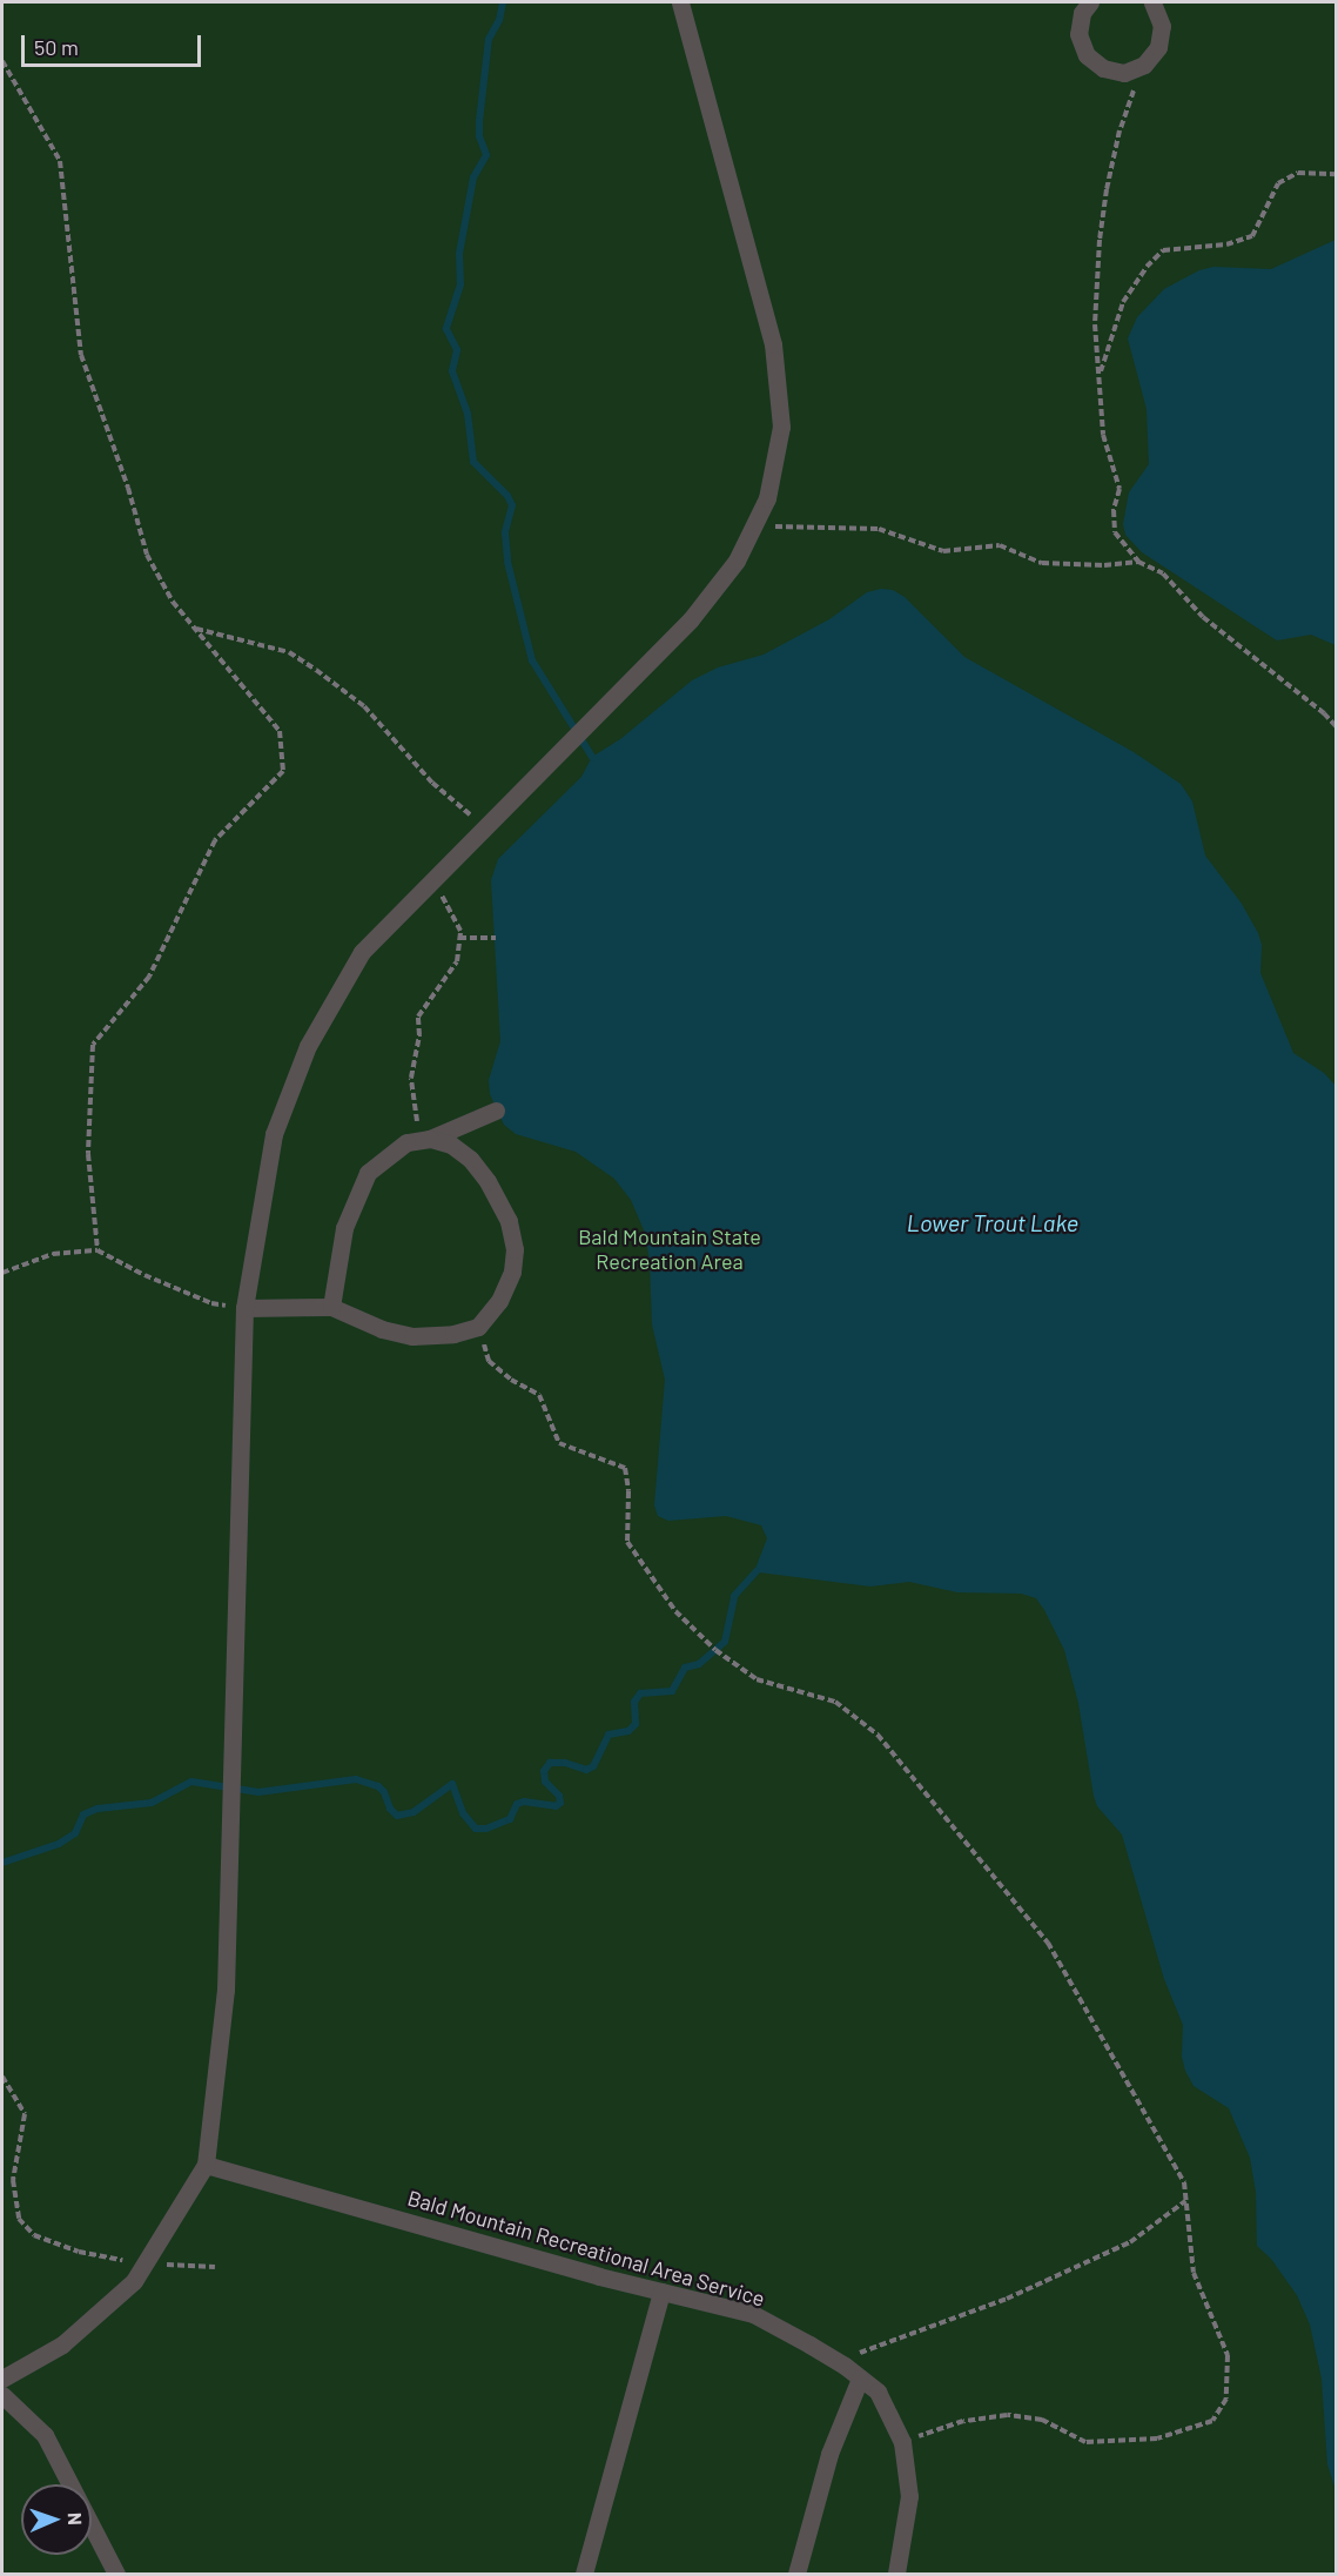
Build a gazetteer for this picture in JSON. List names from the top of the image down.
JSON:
{
  "streets": {
    "street": ["Bald Mountain Recreational Area Service"]
  },
  "water": ["Lower Trout Lake"],
  "parks": ["Bald Mountain State Recreation Area"],
  "scale_bar": "50 m",
  "north": "right"
}
